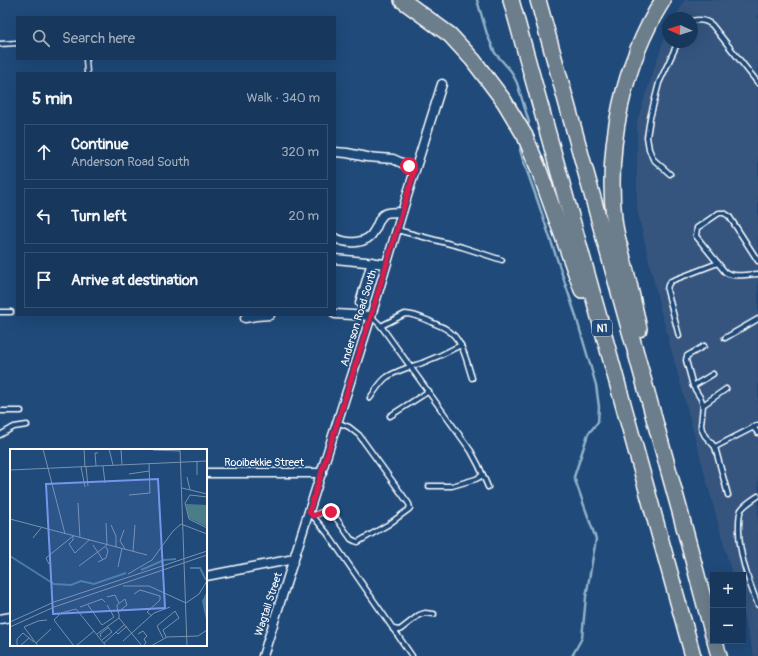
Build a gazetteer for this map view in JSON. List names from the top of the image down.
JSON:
{
  "streets": {
    "highway": ["N1"],
    "street": ["Anderson Road South", "Rooibekkie Street", "Wagtail Street"]
  },
  "crossings": [
    ["Anderson Road South", "Rooibekkie Street"],
    ["Anderson Road South", "Wagtail Street"]
  ],
  "north": "left",
  "page": {
    "search": "Search here",
    "heading": ["5 min", "Walk · 340 m"],
    "list": [
      ["Continue", "Anderson Road South", "320 m"],
      ["Turn left", "20 m"],
      "Arrive at destination"
    ],
    "map_buttons": ["+", "−"]
  }
}
